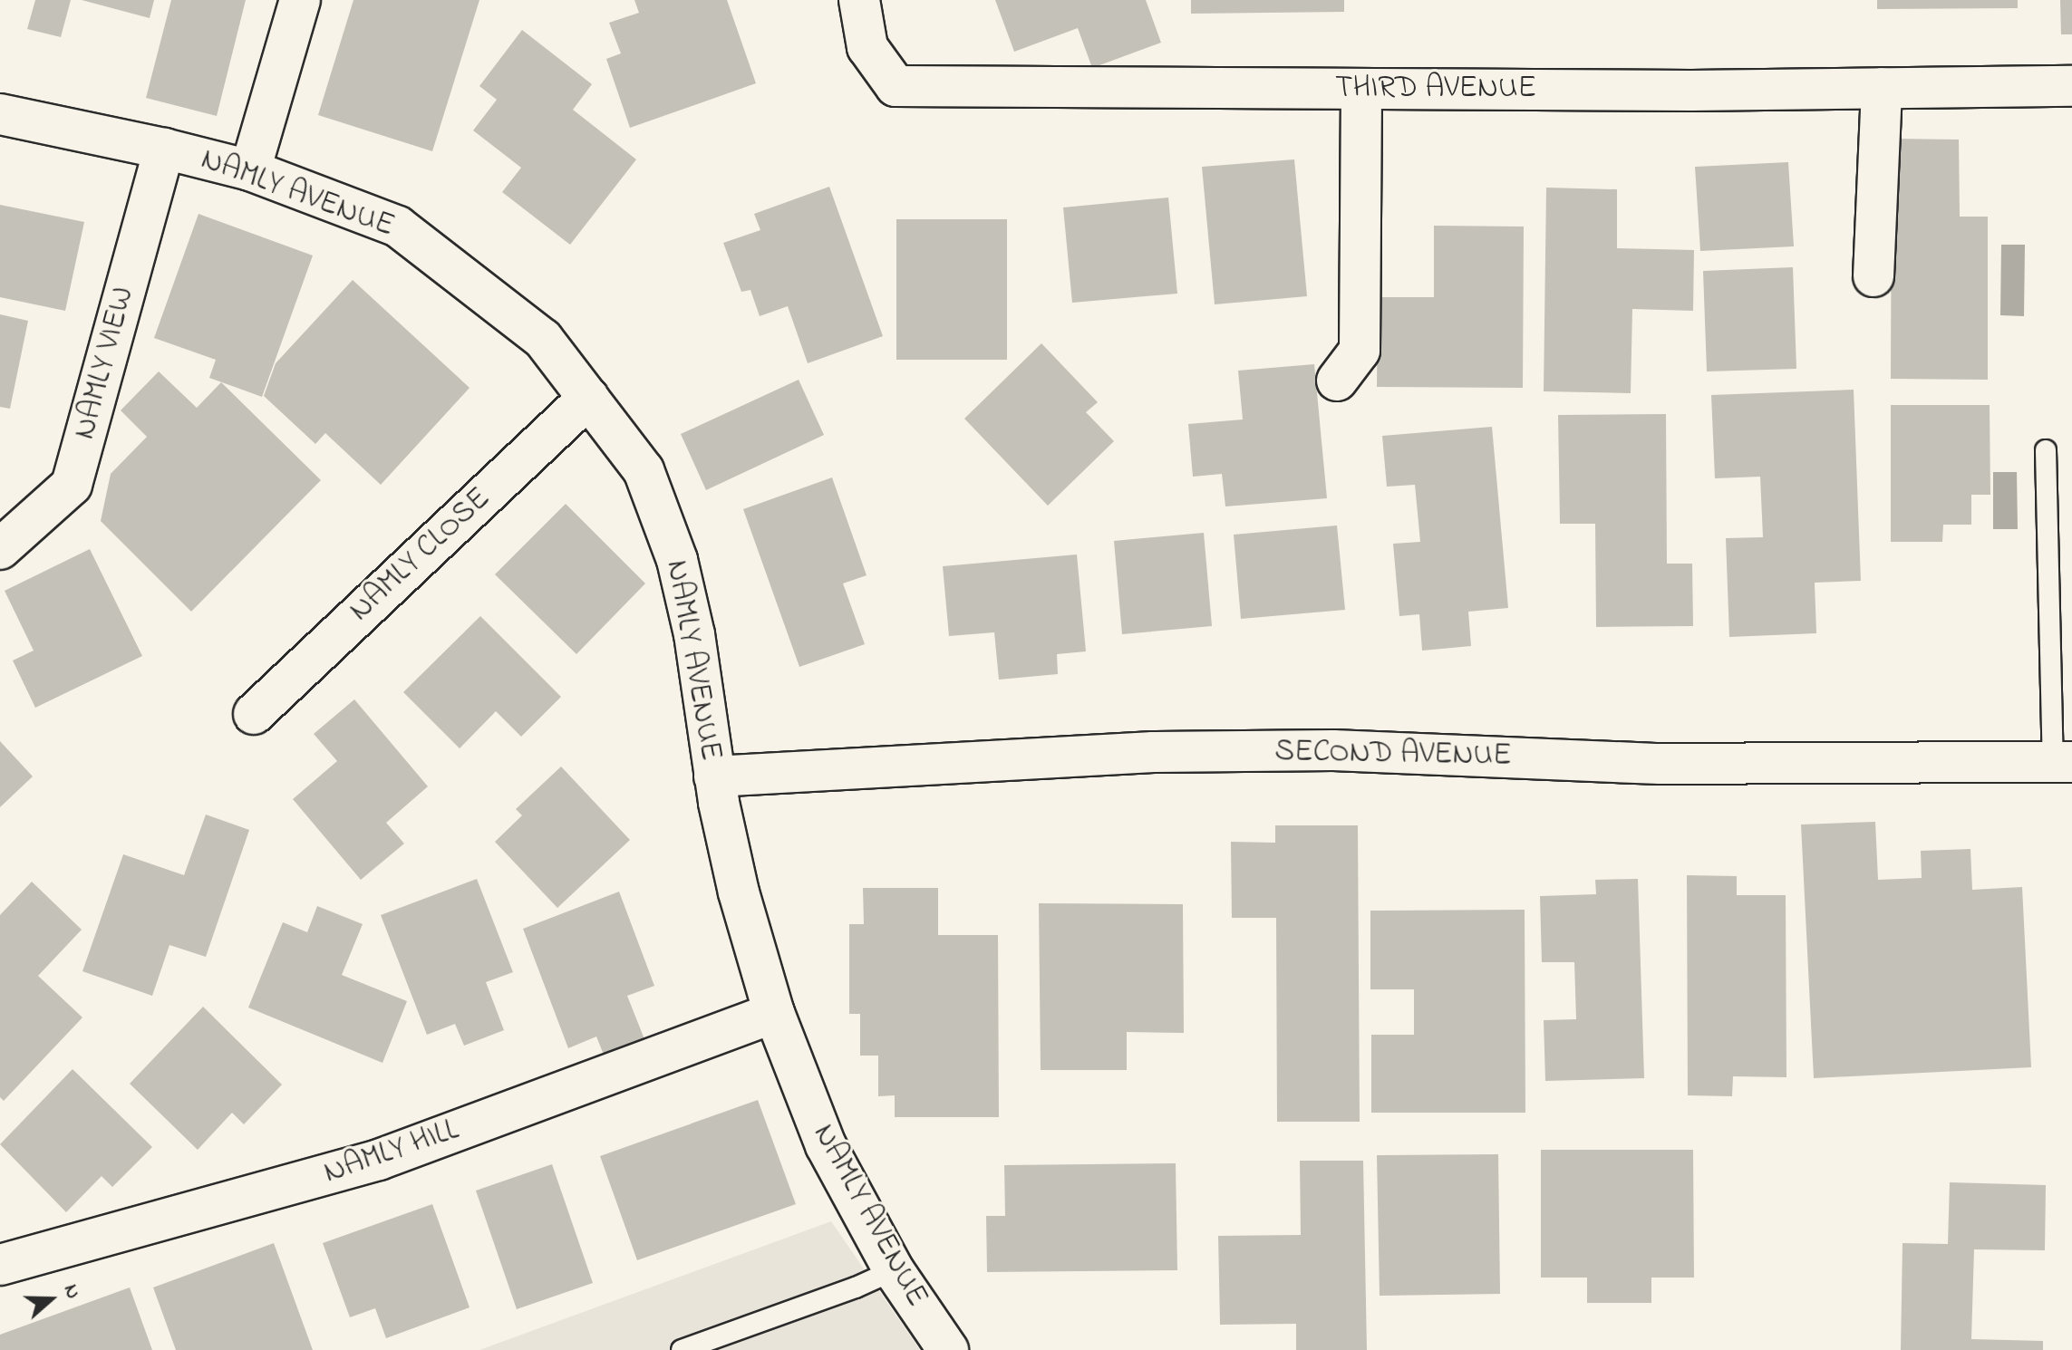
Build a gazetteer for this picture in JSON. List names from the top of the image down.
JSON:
{
  "streets": {
    "street": [
      "THIRD AVENUE",
      "NAMLY AVENUE",
      "NAMLY VIEW",
      "NAMLY CLOSE",
      "SECOND AVENUE",
      "NAMLY HILL"
    ]
  },
  "crossings": [
    ["NAMLY AVENUE", "NAMLY VIEW"],
    ["NAMLY AVENUE", "NAMLY CLOSE"],
    ["NAMLY AVENUE", "SECOND AVENUE"],
    ["NAMLY AVENUE", "NAMLY HILL"]
  ],
  "north": "right"
}
